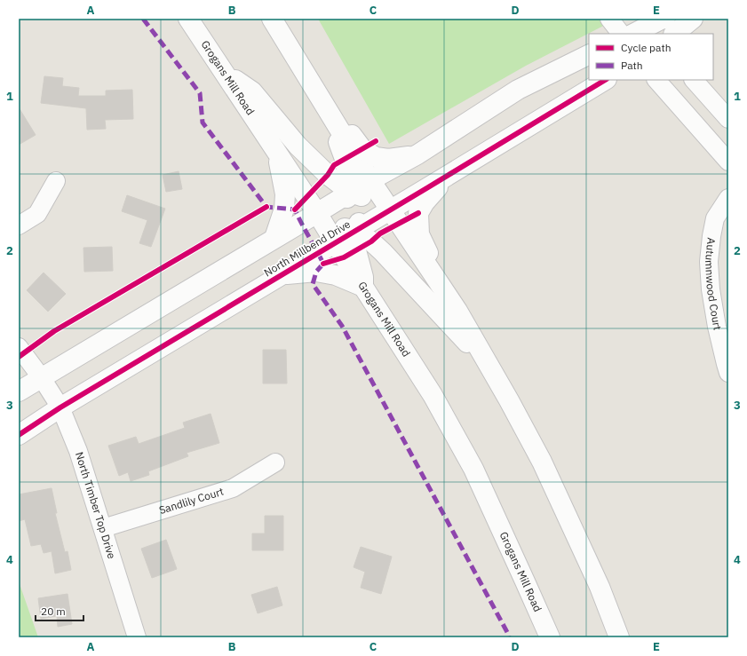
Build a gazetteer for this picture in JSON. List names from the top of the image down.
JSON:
{
  "streets": {
    "main road": ["Grogans Mill Road", "North Millbend Drive"],
    "street": ["Autumnwood Court", "Sandlily Court", "North Timber Top Drive"]
  },
  "crossings": [
    ["Grogans Mill Road", "North Millbend Drive"],
    ["North Millbend Drive", "North Timber Top Drive"],
    ["Sandlily Court", "North Timber Top Drive"]
  ],
  "legend": ["Cycle path", "Path"],
  "scale_bar": "20 m",
  "grid": {
    "columns": [
      "A",
      "B",
      "C",
      "D",
      "E"
    ],
    "rows": [
      "1",
      "2",
      "3",
      "4"
    ]
  }
}
